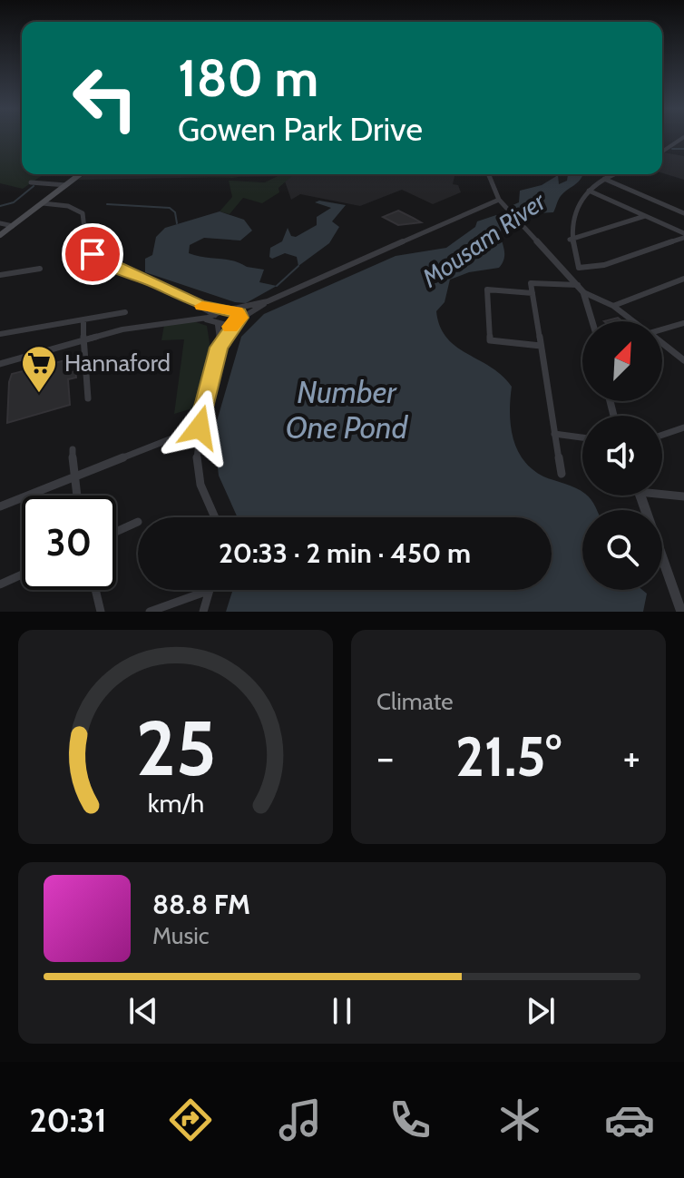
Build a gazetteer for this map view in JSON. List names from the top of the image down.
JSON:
{
  "water": ["Mousam River", "Number One Pond"],
  "places": {
    "supermarket": ["Hannaford"]
  },
  "north": "top right",
  "page": {
    "turn": ["180 m", "Gowen Park Drive"],
    "limit": "30",
    "trip": "20:33 · 2 min · 450 m",
    "tile": "Climate",
    "heat": ["−", "21.5°", "+"],
    "song": ["88.8 FM", "Music"],
    "tabs": "20:31",
    "gauge": ["25", "km/h"]
  }
}
